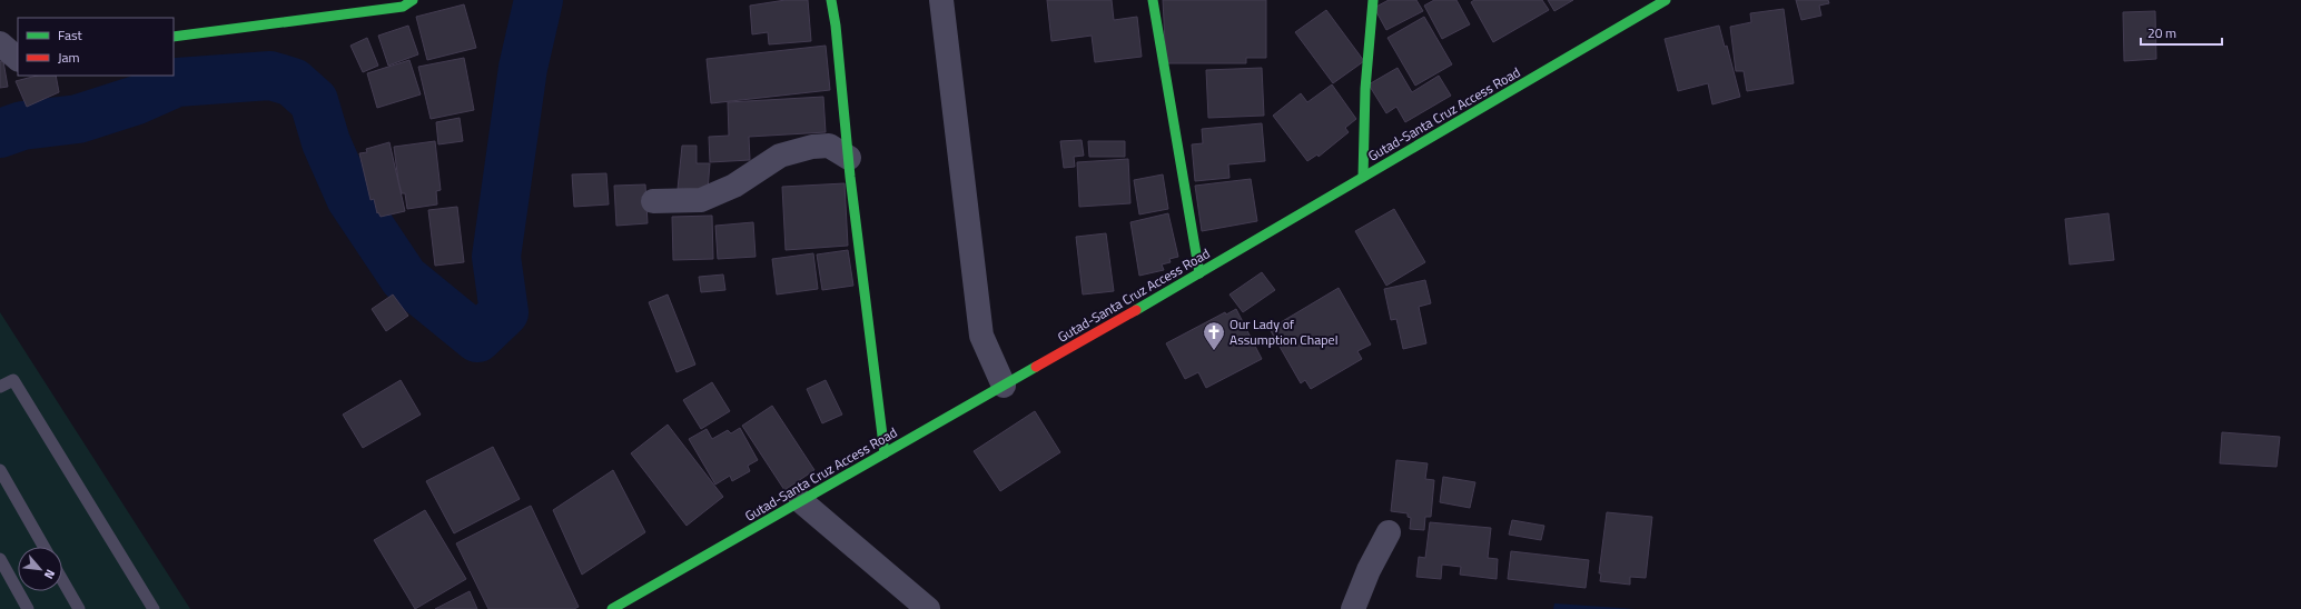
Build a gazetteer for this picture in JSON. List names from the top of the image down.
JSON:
{
  "streets": {
    "main road": ["Gutad-Santa Cruz Access Road"]
  },
  "places": {
    "church": ["Our Lady of Assumption Chapel"]
  },
  "legend": ["Fast", "Jam"],
  "scale_bar": "20 m",
  "north": "bottom right"
}
